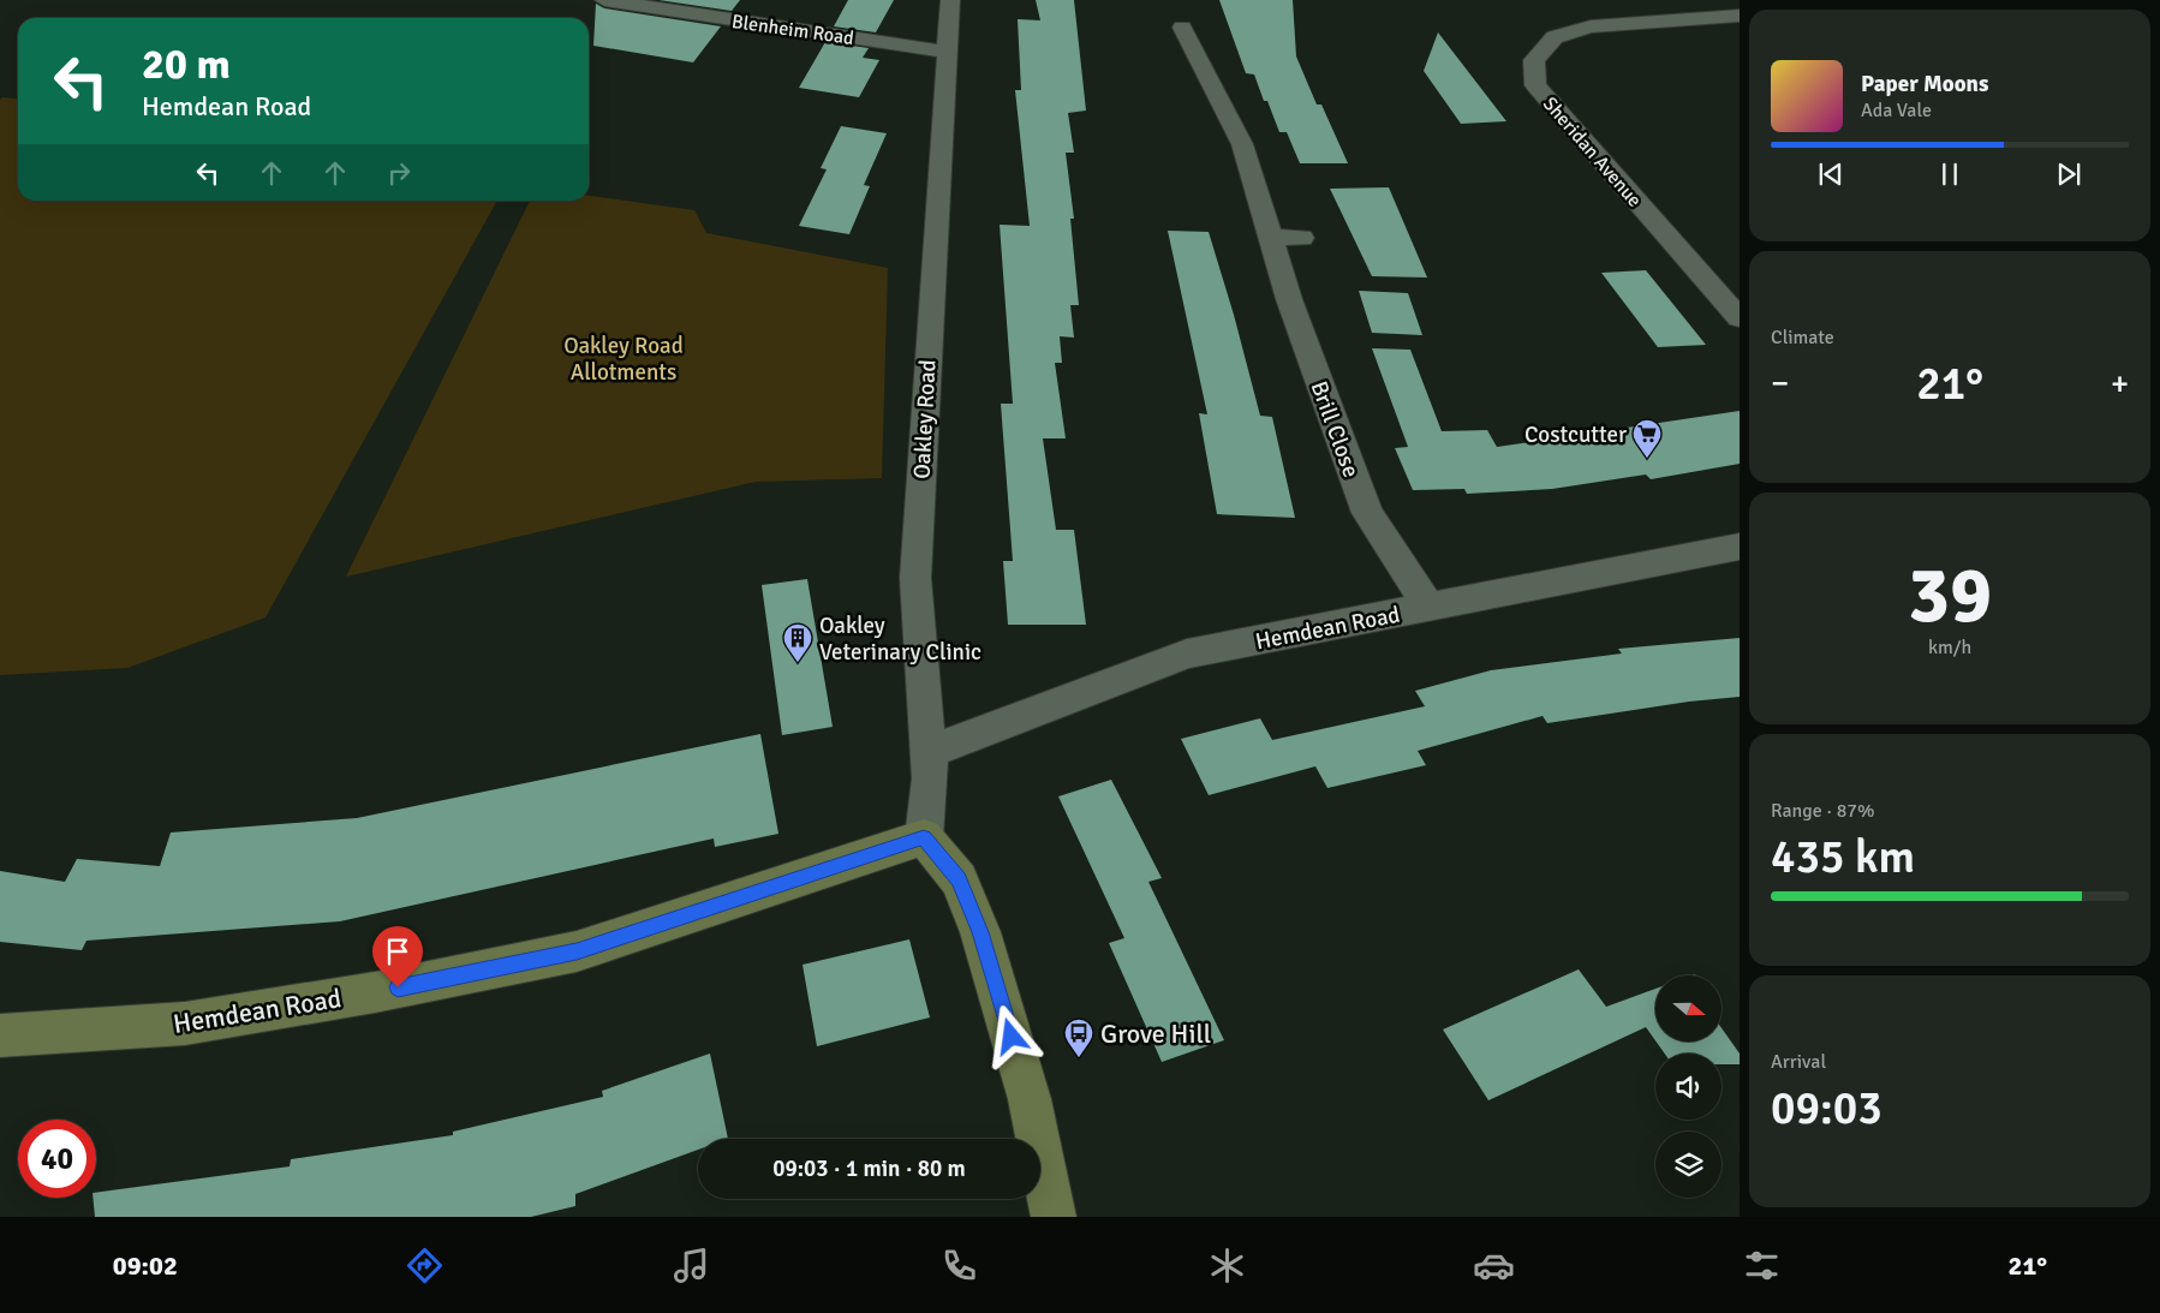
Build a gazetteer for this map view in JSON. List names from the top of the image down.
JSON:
{
  "streets": {
    "street": [
      "Blenheim Road",
      "Sheridan Avenue",
      "Oakley Road",
      "Brill Close",
      "Hemdean Road"
    ]
  },
  "crossings": [
    ["Blenheim Road", "Oakley Road"],
    ["Oakley Road", "Hemdean Road"],
    ["Brill Close", "Hemdean Road"]
  ],
  "parks": ["Oakley Road Allotments"],
  "places": {
    "supermarket": ["Costcutter"],
    "building": ["Oakley Veterinary Clinic"],
    "bus stop": ["Grove Hill"]
  },
  "north": "right",
  "page": {
    "turn": ["20 m", "Hemdean Road"],
    "song": ["Paper Moons", "Ada Vale"],
    "tile": [
      "Climate",
      ["39", "km/h"],
      ["Range · 87%", "435 km"],
      ["Arrival", "09:03"]
    ],
    "heat": ["−", "21°", "+"],
    "limit": "40",
    "trip": "09:03 · 1 min · 80 m",
    "tabs": ["09:02", "21°"]
  }
}
